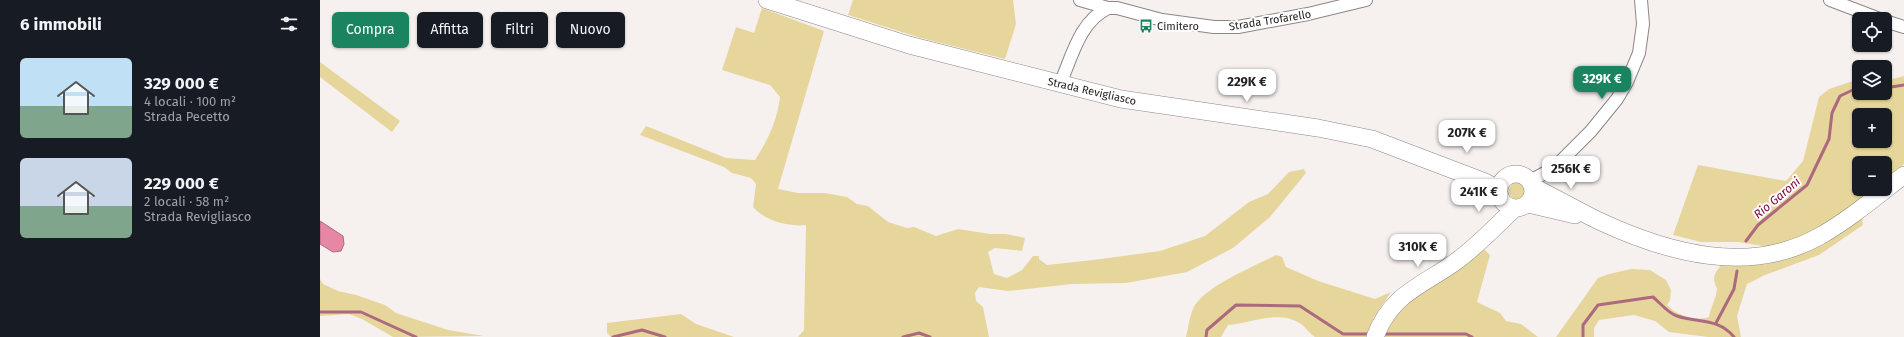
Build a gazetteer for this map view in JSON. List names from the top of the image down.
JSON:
{
  "streets": {
    "street": ["Strada Trofarello", "Strada Revigliasco"]
  },
  "water": ["Rio Garoni"],
  "places": {
    "bus stop": ["Cimitero"]
  },
  "page": {
    "heading": "6 immobili",
    "map_buttons": ["+", "−"],
    "chip": [
      "Compra",
      "Affitta",
      "Filtri",
      "Nuovo"
    ],
    "list": [
      {
        "name": "329 000 €",
        "note": "4 locali · 100 m² · Strada Pecetto"
      },
      {
        "name": "229 000 €",
        "note": "2 locali · 58 m² · Strada Revigliasco"
      }
    ],
    "price": [
      "329K €",
      "229K €",
      "207K €",
      "256K €",
      "241K €",
      "310K €"
    ]
  }
}
